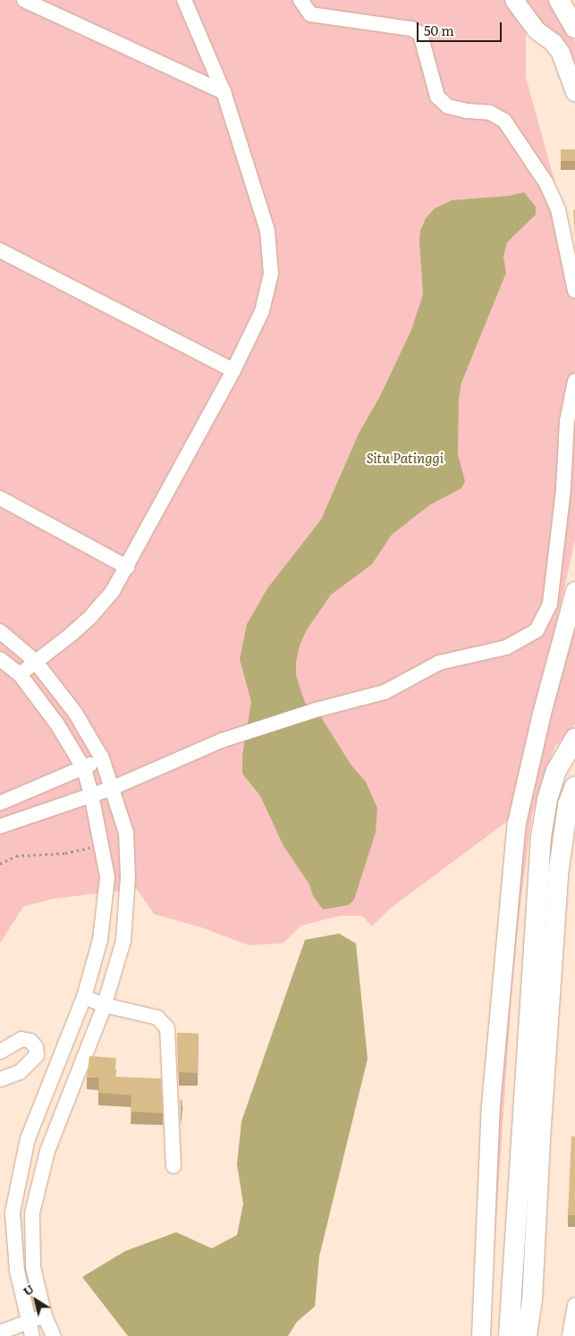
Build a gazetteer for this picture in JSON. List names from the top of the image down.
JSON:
{
  "water": ["Situ Patinggi"],
  "scale_bar": "50 m",
  "north": "top left"
}
